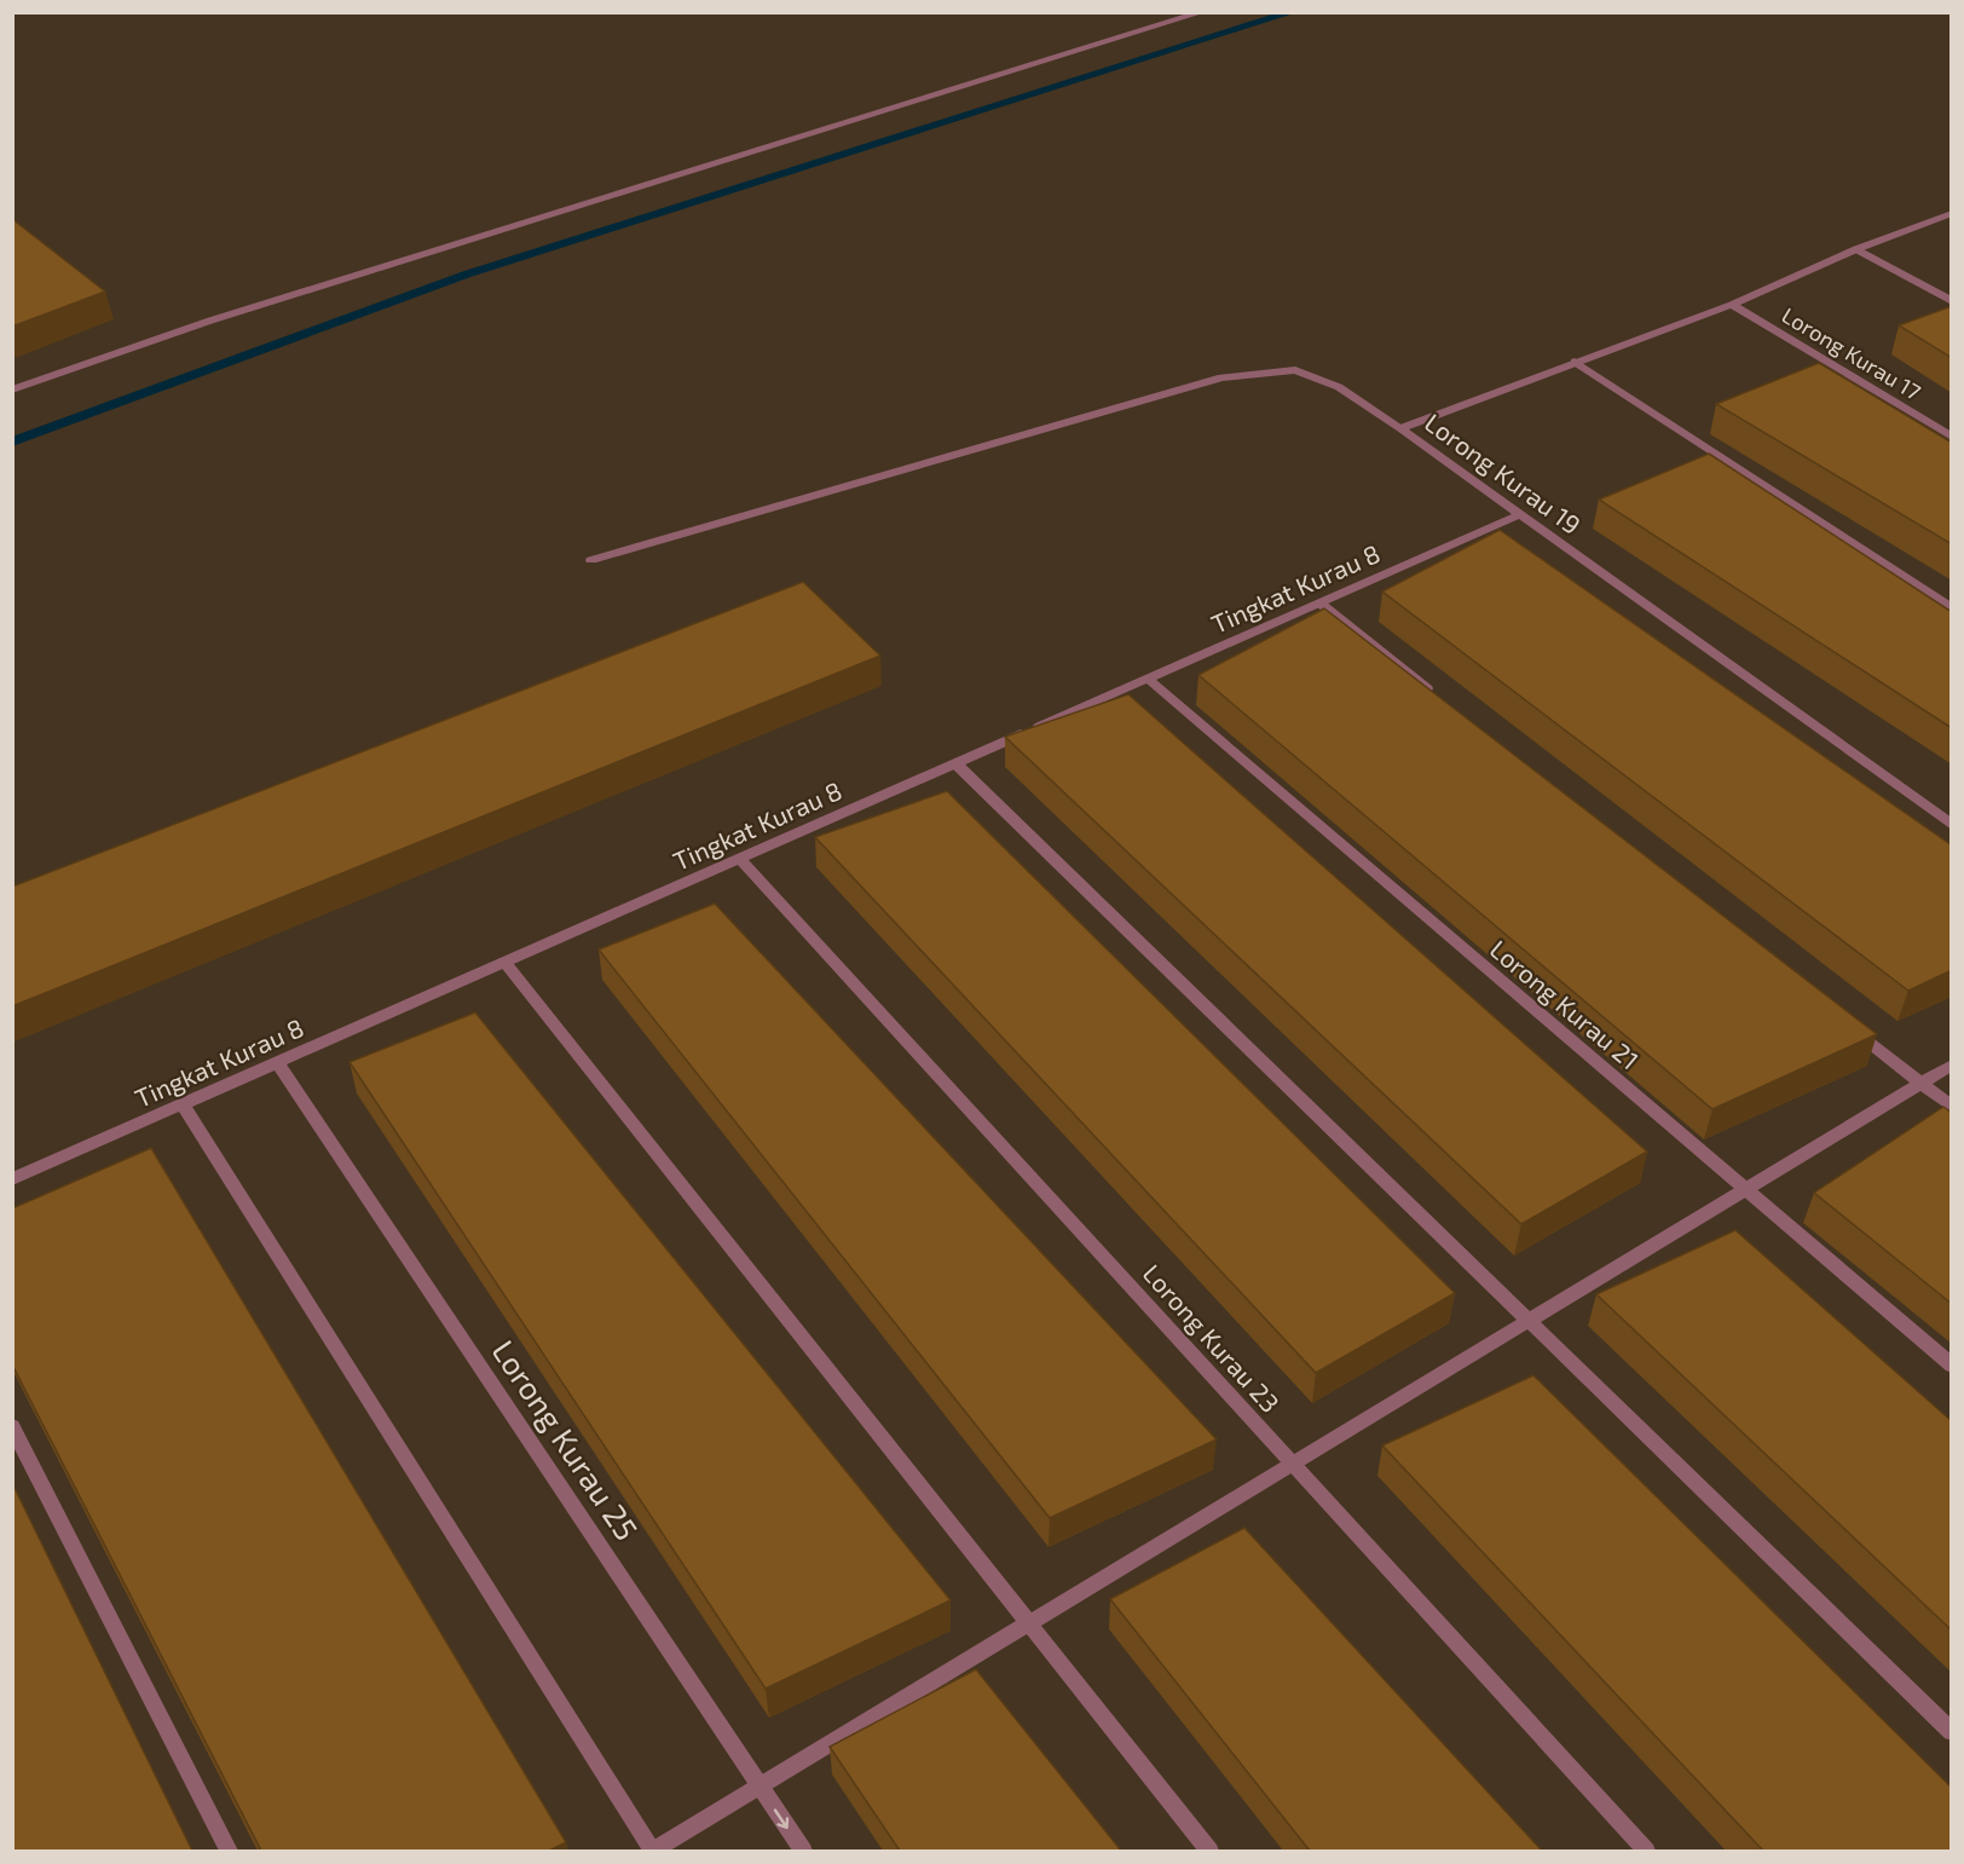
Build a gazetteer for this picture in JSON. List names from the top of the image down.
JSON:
{
  "streets": {
    "street": [
      "Lorong Kurau 17",
      "Lorong Kurau 19",
      "Tingkat Kurau 8",
      "Lorong Kurau 21",
      "Lorong Kurau 23",
      "Lorong Kurau 25"
    ]
  },
  "crossings": [
    ["Lorong Kurau 17", "Lorong Kurau 19"],
    ["Lorong Kurau 19", "Tingkat Kurau 8"],
    ["Tingkat Kurau 8", "Lorong Kurau 21"],
    ["Tingkat Kurau 8", "Lorong Kurau 23"],
    ["Tingkat Kurau 8", "Lorong Kurau 25"]
  ]
}
